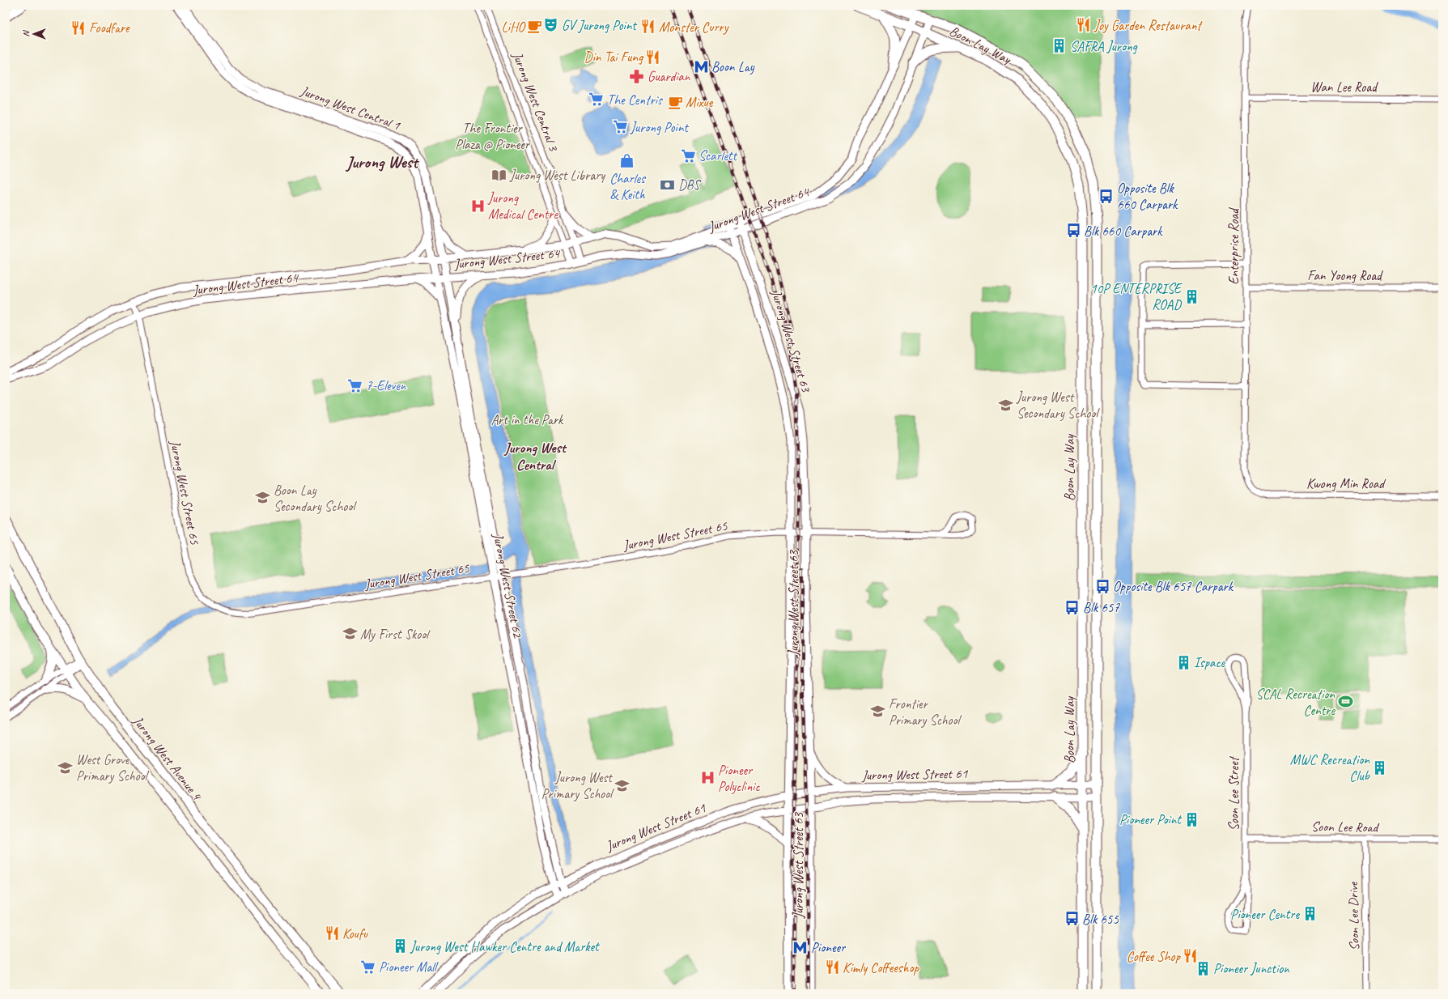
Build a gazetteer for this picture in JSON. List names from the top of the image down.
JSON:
{
  "streets": {
    "main road": ["Boon Lay Way", "Jurong West Avenue 4"],
    "street": [
      "Wan Lee Road",
      "Jurong West Central 3",
      "Jurong West Central 1",
      "Jurong West Street 64",
      "Enterprise Road",
      "Fan Yoong Road",
      "Jurong West Street 63",
      "Kwong Min Road",
      "Jurong West Street 65",
      "Jurong West Street 62",
      "Jurong West Street 61",
      "Soon Lee Street",
      "Soon Lee Road",
      "Soon Lee Drive"
    ]
  },
  "crossings": [
    ["Boon Lay Way", "Jurong West Street 64"],
    ["Boon Lay Way", "Jurong West Street 61"],
    ["Wan Lee Road", "Enterprise Road"],
    ["Jurong West Central 3", "Jurong West Street 64"],
    ["Jurong West Central 1", "Jurong West Street 64"],
    ["Jurong West Central 1", "Jurong West Street 62"],
    ["Jurong West Street 64", "Jurong West Street 63"],
    ["Jurong West Street 64", "Jurong West Street 65"],
    ["Jurong West Street 64", "Jurong West Street 62"],
    ["Enterprise Road", "Fan Yoong Road"],
    ["Enterprise Road", "Kwong Min Road"],
    ["Jurong West Street 63", "Jurong West Street 65"],
    ["Jurong West Street 63", "Jurong West Street 61"],
    ["Jurong West Street 65", "Jurong West Street 62"],
    ["Jurong West Street 62", "Jurong West Street 61"],
    ["Soon Lee Street", "Soon Lee Road"],
    ["Soon Lee Road", "Soon Lee Drive"]
  ],
  "districts": ["Jurong West", "Jurong West Central"],
  "parks": ["The Frontier Plaza @ Pioneer", "Art in the Park"],
  "places": {
    "theatre": ["GV Jurong Point"],
    "restaurant": [
      "Joy Garden Restaurant",
      "Monster Curry",
      "Foodfare",
      "Din Tai Fung",
      "Koufu",
      "Coffee Shop",
      "Kimly Coffeeshop"
    ],
    "cafe": ["LiHO", "Mixue"],
    "building": [
      "SAFRA Jurong",
      "10P ENTERPRISE ROAD",
      "Ispace",
      "MWC Recreation Club",
      "Pioneer Point",
      "Pioneer Centre",
      "Jurong West Hawker Centre and Market",
      "Pioneer Junction"
    ],
    "metro station": ["Boon Lay", "Pioneer"],
    "pharmacy": ["Guardian"],
    "supermarket": [
      "The Centris",
      "Jurong Point",
      "Scarlett",
      "7-Eleven",
      "Pioneer Mall"
    ],
    "shop": ["Charles & Keith"],
    "library": ["Jurong West Library"],
    "bank": ["DBS"],
    "bus stop": [
      "Opposite Blk 660 Carpark",
      "Blk 660 Carpark",
      "Opposite Blk 657 Carpark",
      "Blk 657",
      "Blk 655"
    ],
    "hospital": ["Jurong Medical Centre", "Pioneer Polyclinic"],
    "school or university": [
      "Jurong West Secondary School",
      "Boon Lay Secondary School",
      "My First Skool",
      "Frontier Primary School",
      "West Grove Primary School",
      "Jurong West Primary School"
    ],
    "sports": ["SCAL Recreation Centre"]
  },
  "north": "left"
}
